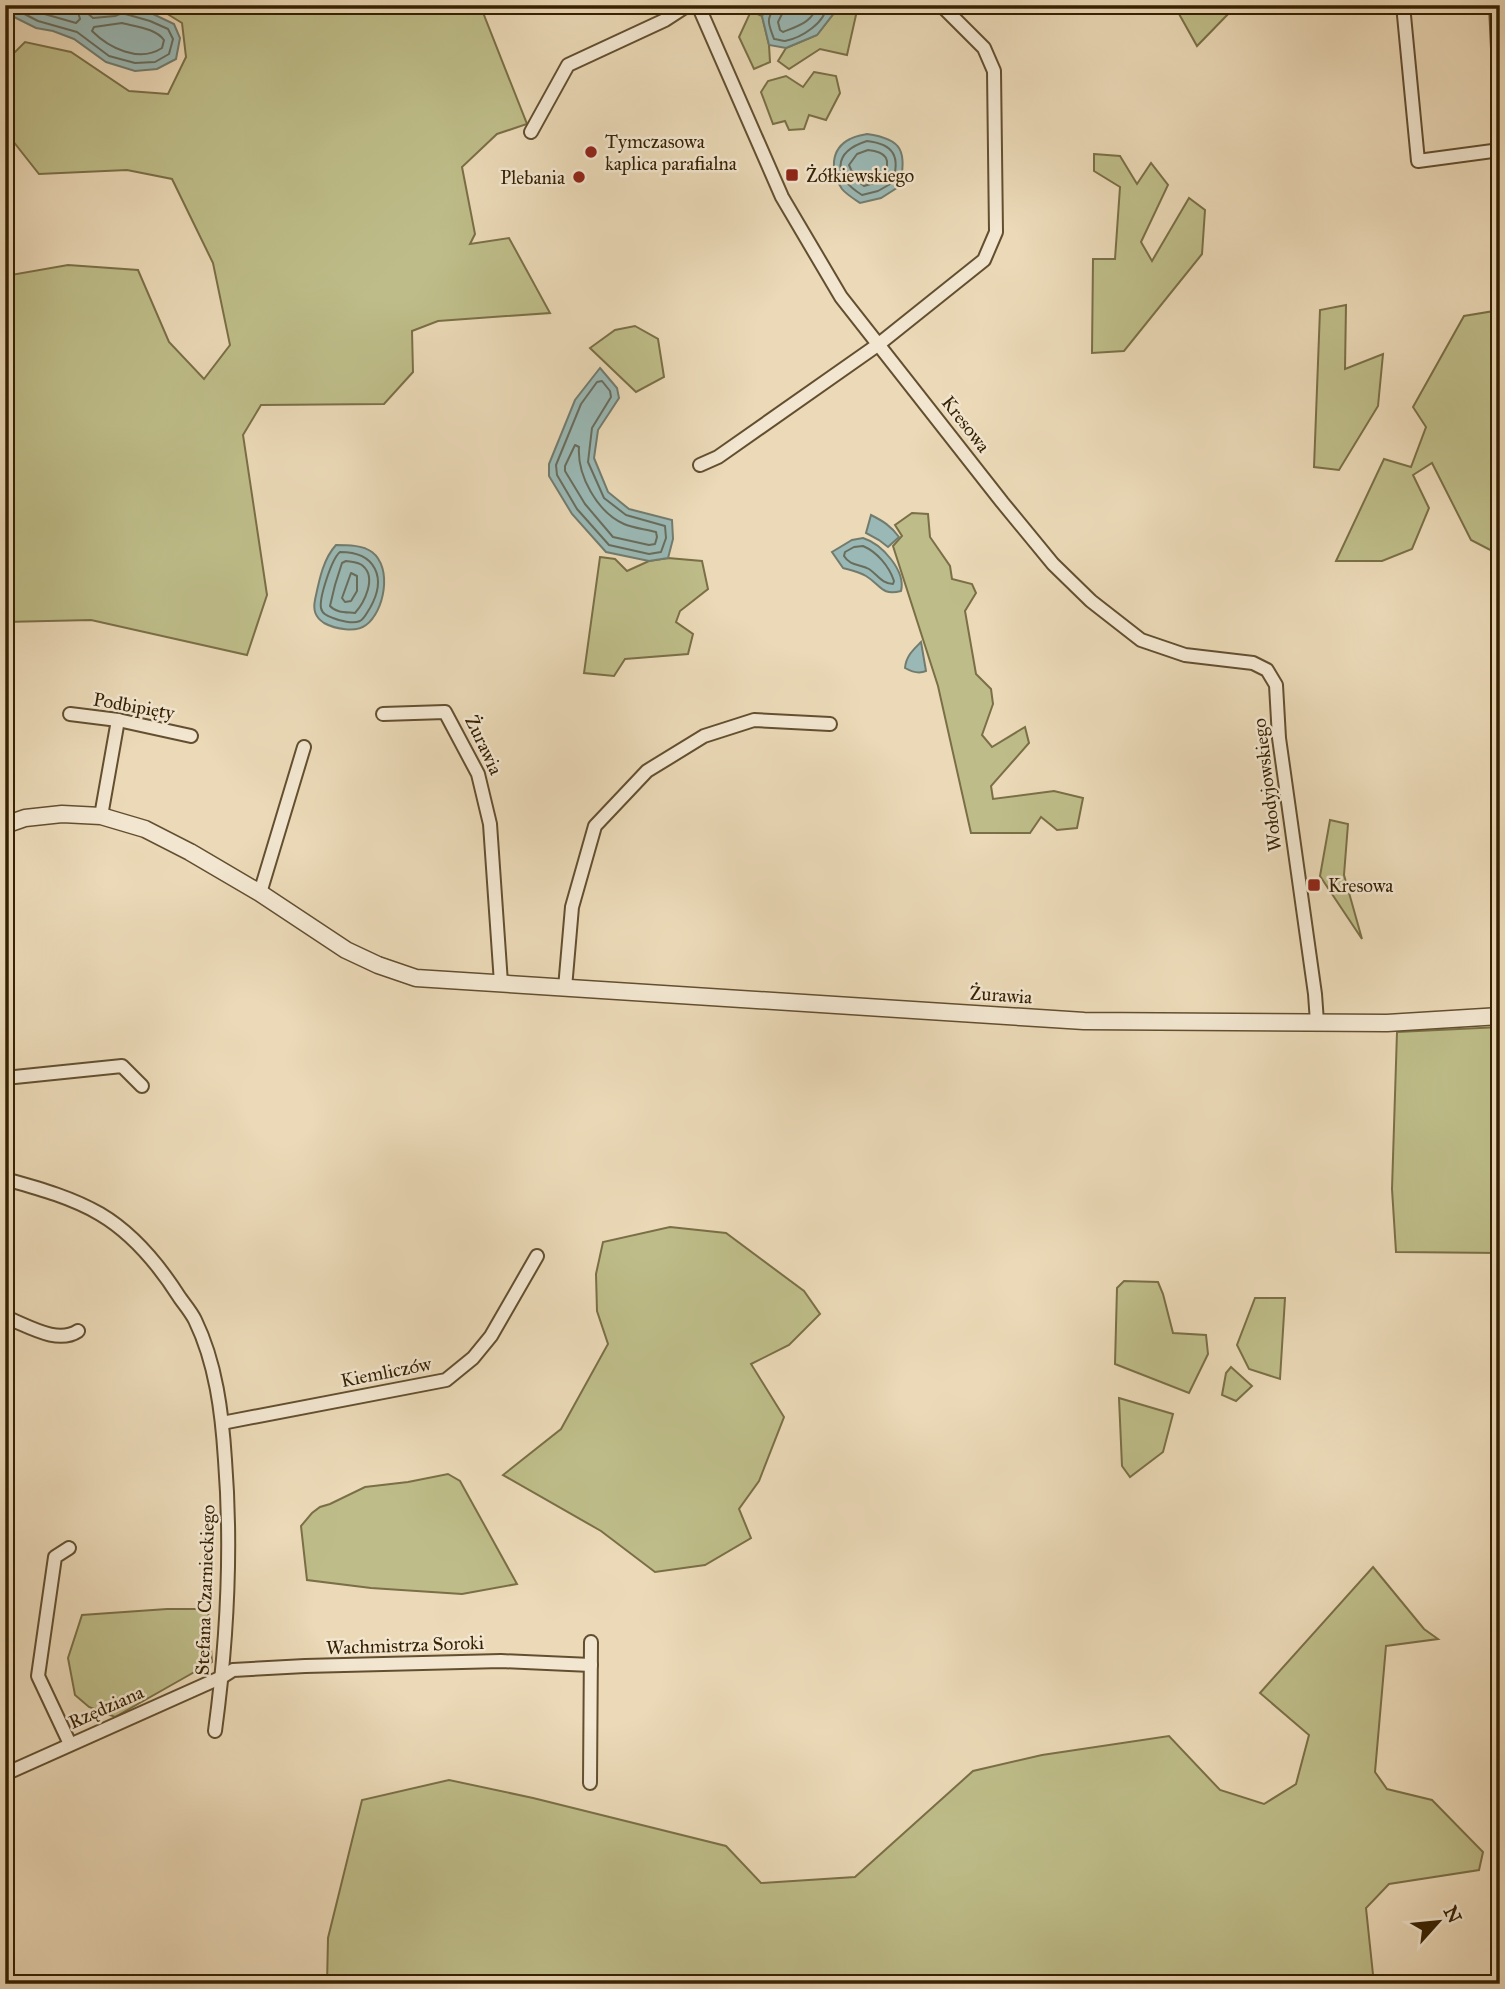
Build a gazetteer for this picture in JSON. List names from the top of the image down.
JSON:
{
  "streets": {
    "street": [
      "Kresowa",
      "Podbipięty",
      "Żurawia",
      "Wołodyjowskiego",
      "Kiemliczów",
      "Stefana Czarnieckiego",
      "Wachmistrza Soroki",
      "Rzędziana"
    ]
  },
  "crossings": [
    ["Kresowa", "Wołodyjowskiego"],
    ["Żurawia", "Wołodyjowskiego"],
    ["Kiemliczów", "Stefana Czarnieckiego"],
    ["Stefana Czarnieckiego", "Wachmistrza Soroki"],
    ["Stefana Czarnieckiego", "Rzędziana"],
    ["Wachmistrza Soroki", "Rzędziana"]
  ],
  "places": {
    "other": ["Tymczasowa kaplica parafialna", "Plebania"],
    "transit": ["Żółkiewskiego", "Kresowa"]
  },
  "north": "top right"
}
